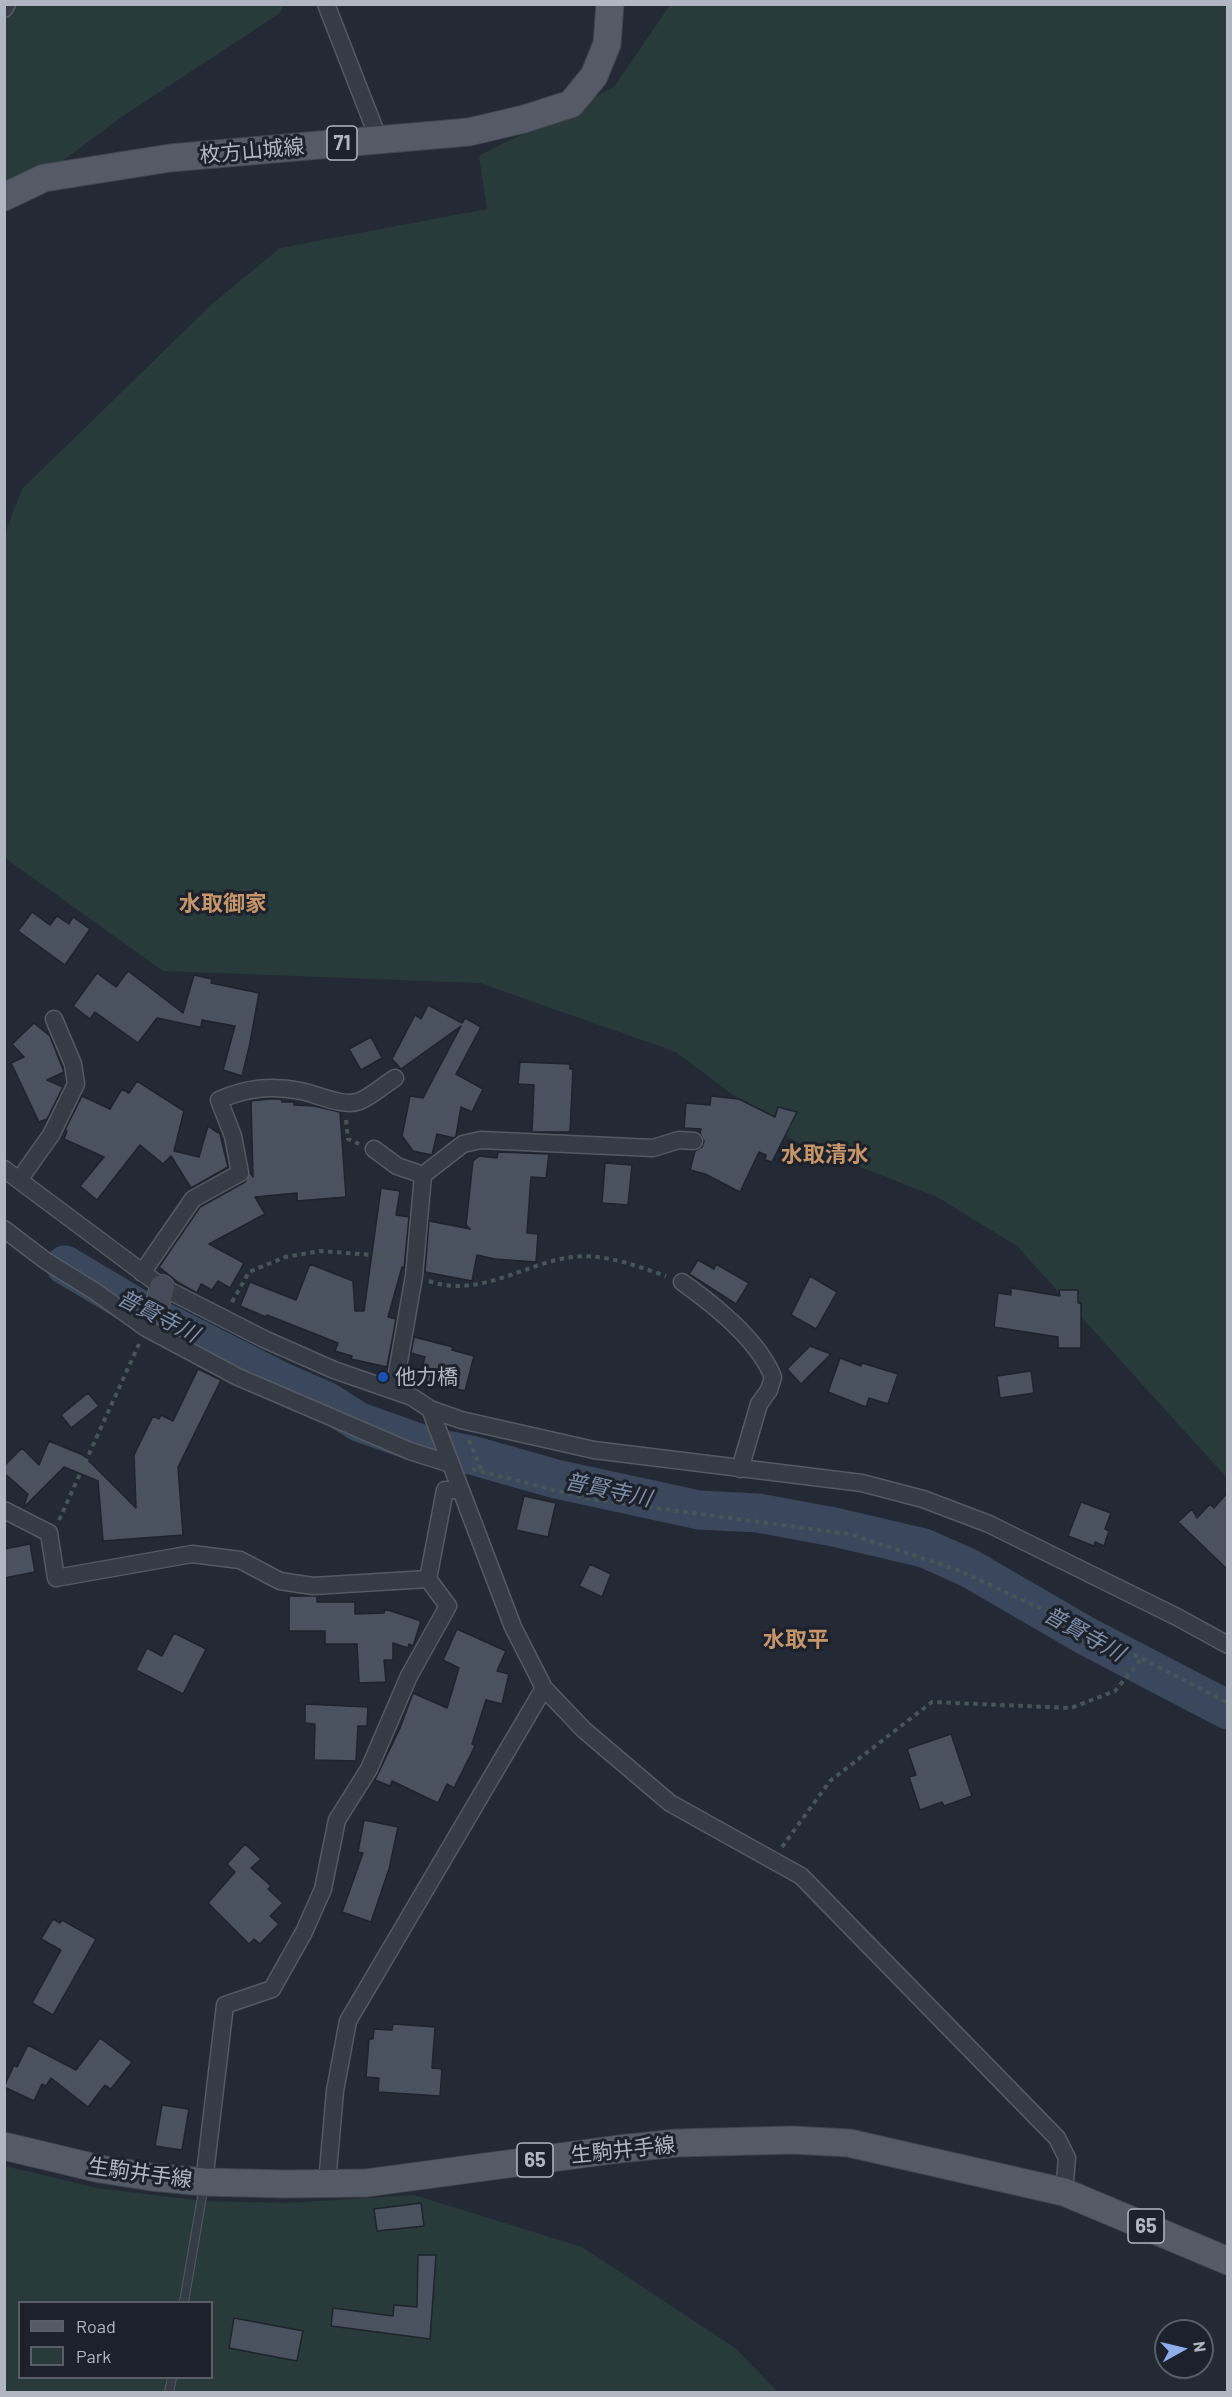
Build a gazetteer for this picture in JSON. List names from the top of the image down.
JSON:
{
  "streets": {
    "main road": [
      "71",
      "枚方山城線",
      "生駒井手線",
      "65"
    ]
  },
  "districts": ["水取御家", "水取清水", "水取平"],
  "water": ["普賢寺川"],
  "places": ["他力橋"],
  "legend": ["Road", "Park"],
  "north": "right"
}
